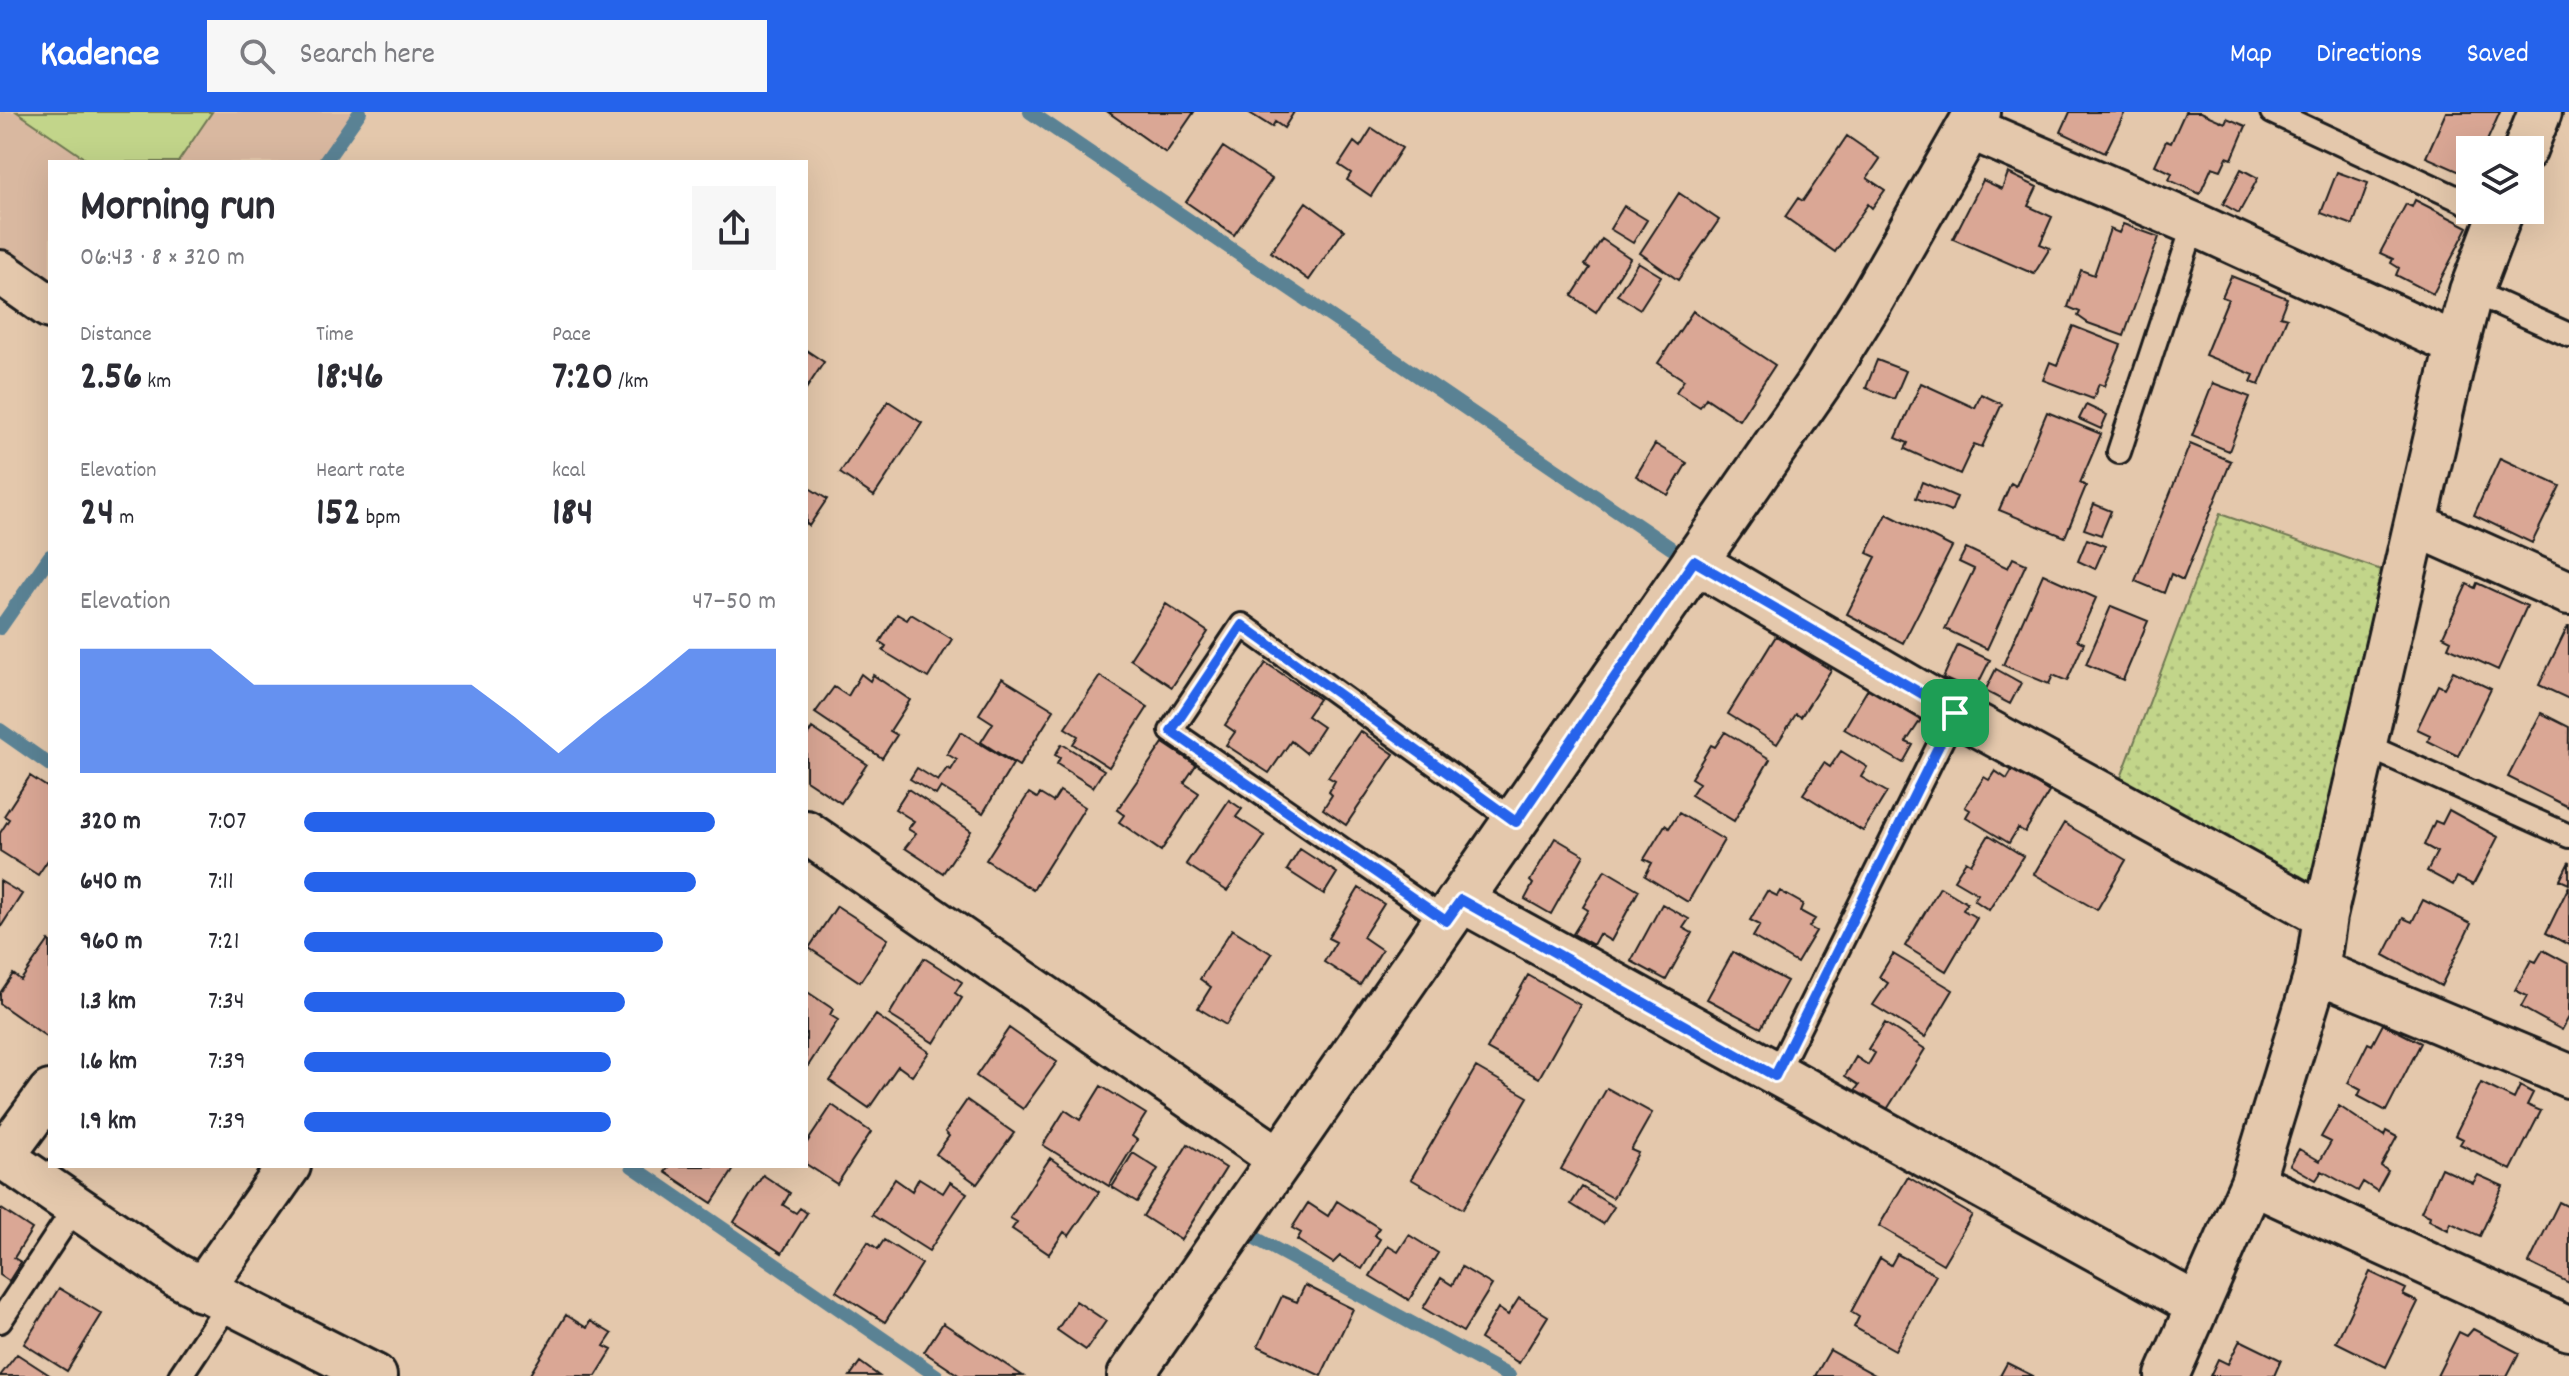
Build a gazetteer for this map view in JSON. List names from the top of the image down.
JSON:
{
  "page": {
    "header": "Kadence",
    "search": "Search here",
    "nav": ["Map", "Directions", "Saved"],
    "heading": ["Morning run", "06:43 · 8 × 320 m"],
    "stats": [
      ["Distance", "2.56 km"],
      ["Time", "18:46"],
      ["Pace", "7:20 /km"],
      ["Elevation", "24 m"],
      ["Heart rate", "152 bpm"],
      ["kcal", "184"]
    ],
    "chart": ["Elevation", "47–50 m"],
    "list": [
      {
        "name": "320 m",
        "note": "7:07"
      },
      {
        "name": "640 m",
        "note": "7:11"
      },
      {
        "name": "960 m",
        "note": "7:21"
      },
      {
        "name": "1.3 km",
        "note": "7:34"
      },
      {
        "name": "1.6 km",
        "note": "7:39"
      },
      {
        "name": "1.9 km",
        "note": "7:39"
      }
    ]
  }
}
